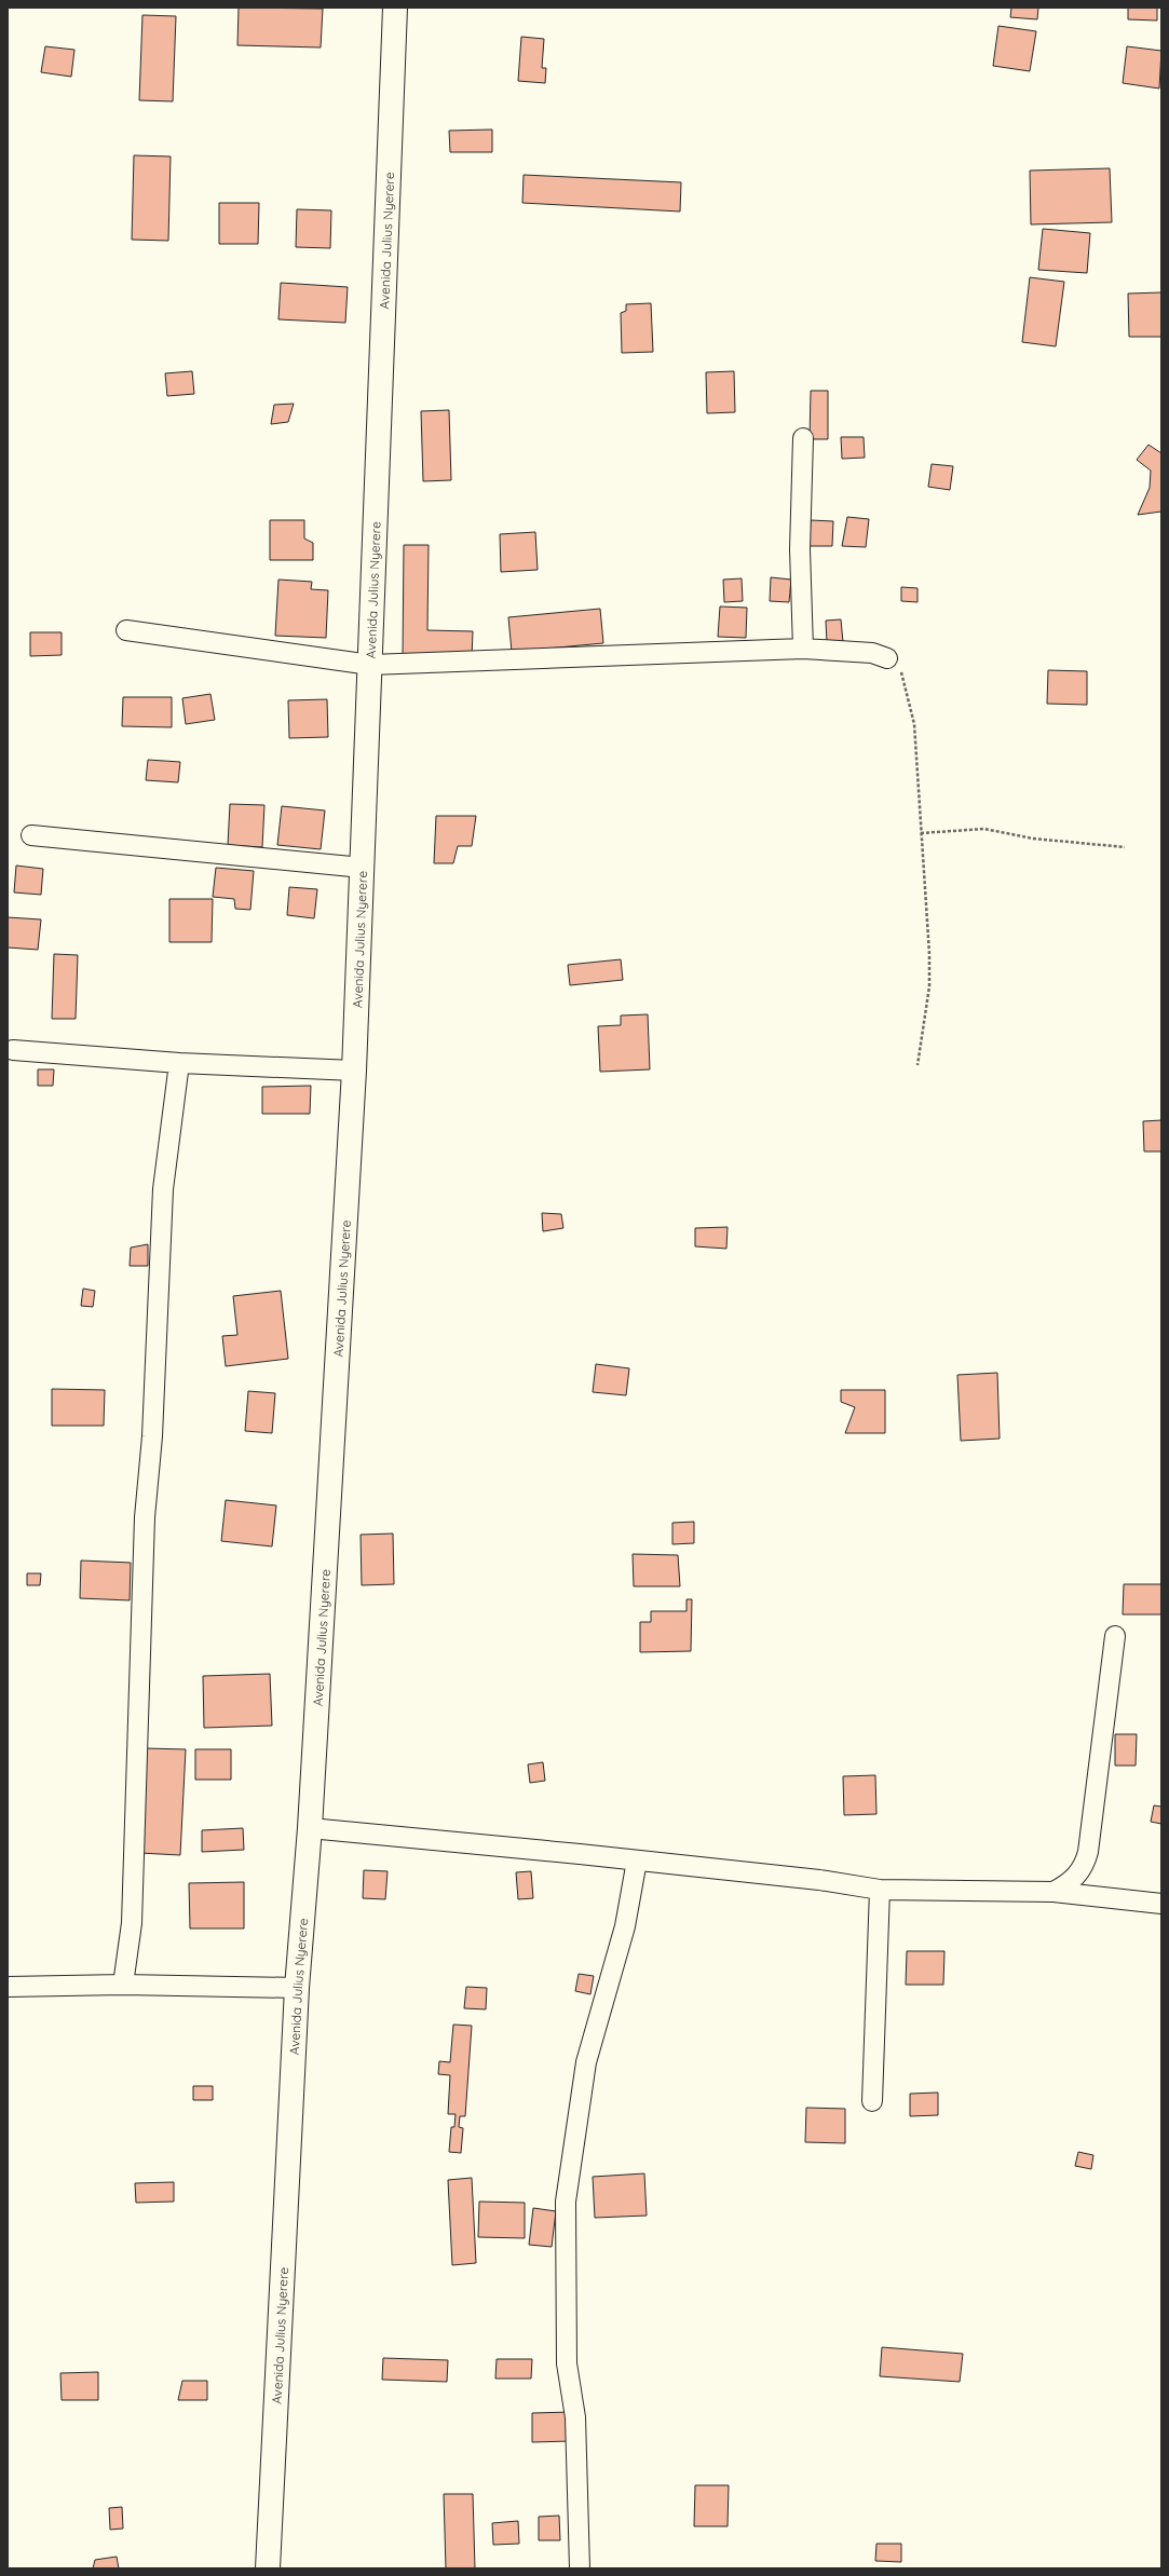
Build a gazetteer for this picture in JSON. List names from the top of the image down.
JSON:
{
  "streets": {
    "street": ["Avenida Julius Nyerere"]
  }
}
